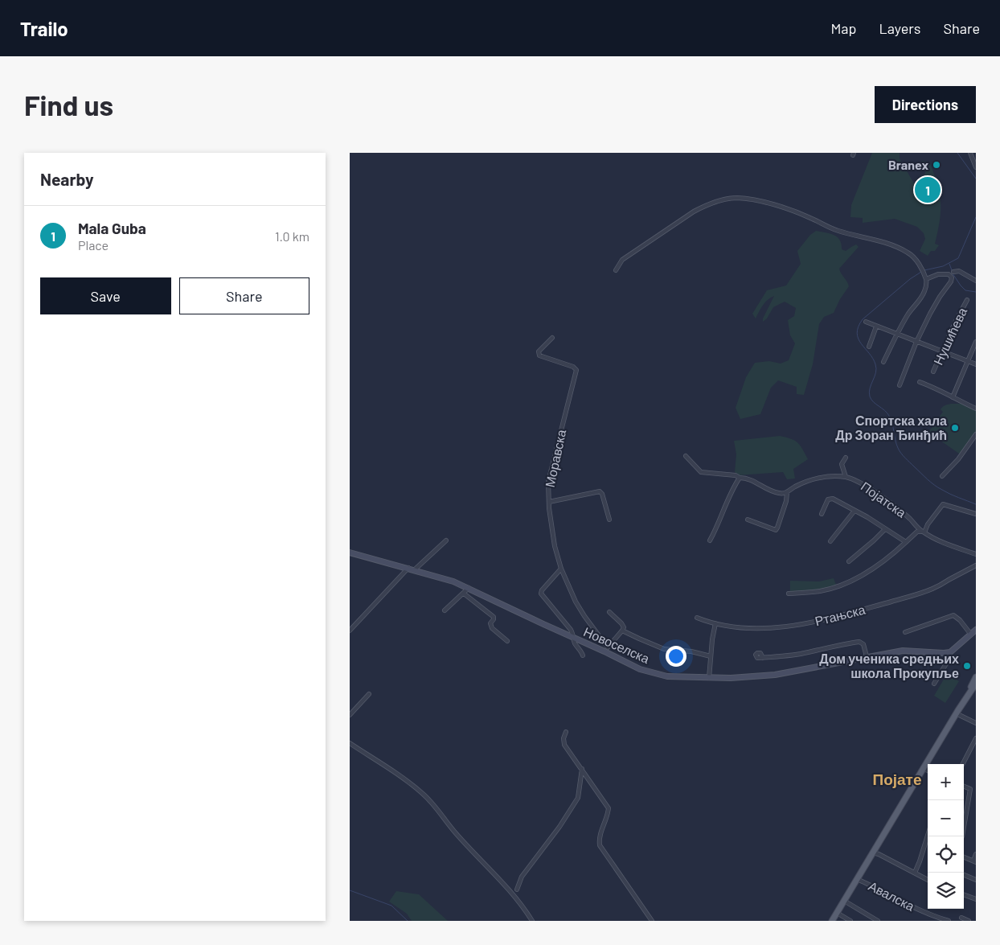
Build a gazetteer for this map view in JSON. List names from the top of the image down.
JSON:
{
  "streets": {
    "street": [
      "Нушићева",
      "Моравска",
      "Појатска",
      "Ртањска",
      "Новоселска",
      "Авалска"
    ]
  },
  "crossings": [
    ["Моравска", "Новоселска"]
  ],
  "districts": ["Појате"],
  "places": ["Branex", "Спортска хала Др Зоран Ђинђић", "Дом ученика средњих школа Прокупље"],
  "page": {
    "header": "Trailo",
    "nav": ["Map", "Layers", "Share"],
    "buttons": [
      "Directions",
      ["Save", "Share"]
    ],
    "title": "Find us",
    "heading": "Nearby",
    "pins": "1",
    "list": [
      {
        "mark": "1",
        "name": "Mala Guba",
        "note": "Place",
        "value": "1.0 km"
      }
    ],
    "map_buttons": ["+", "−"]
  }
}
